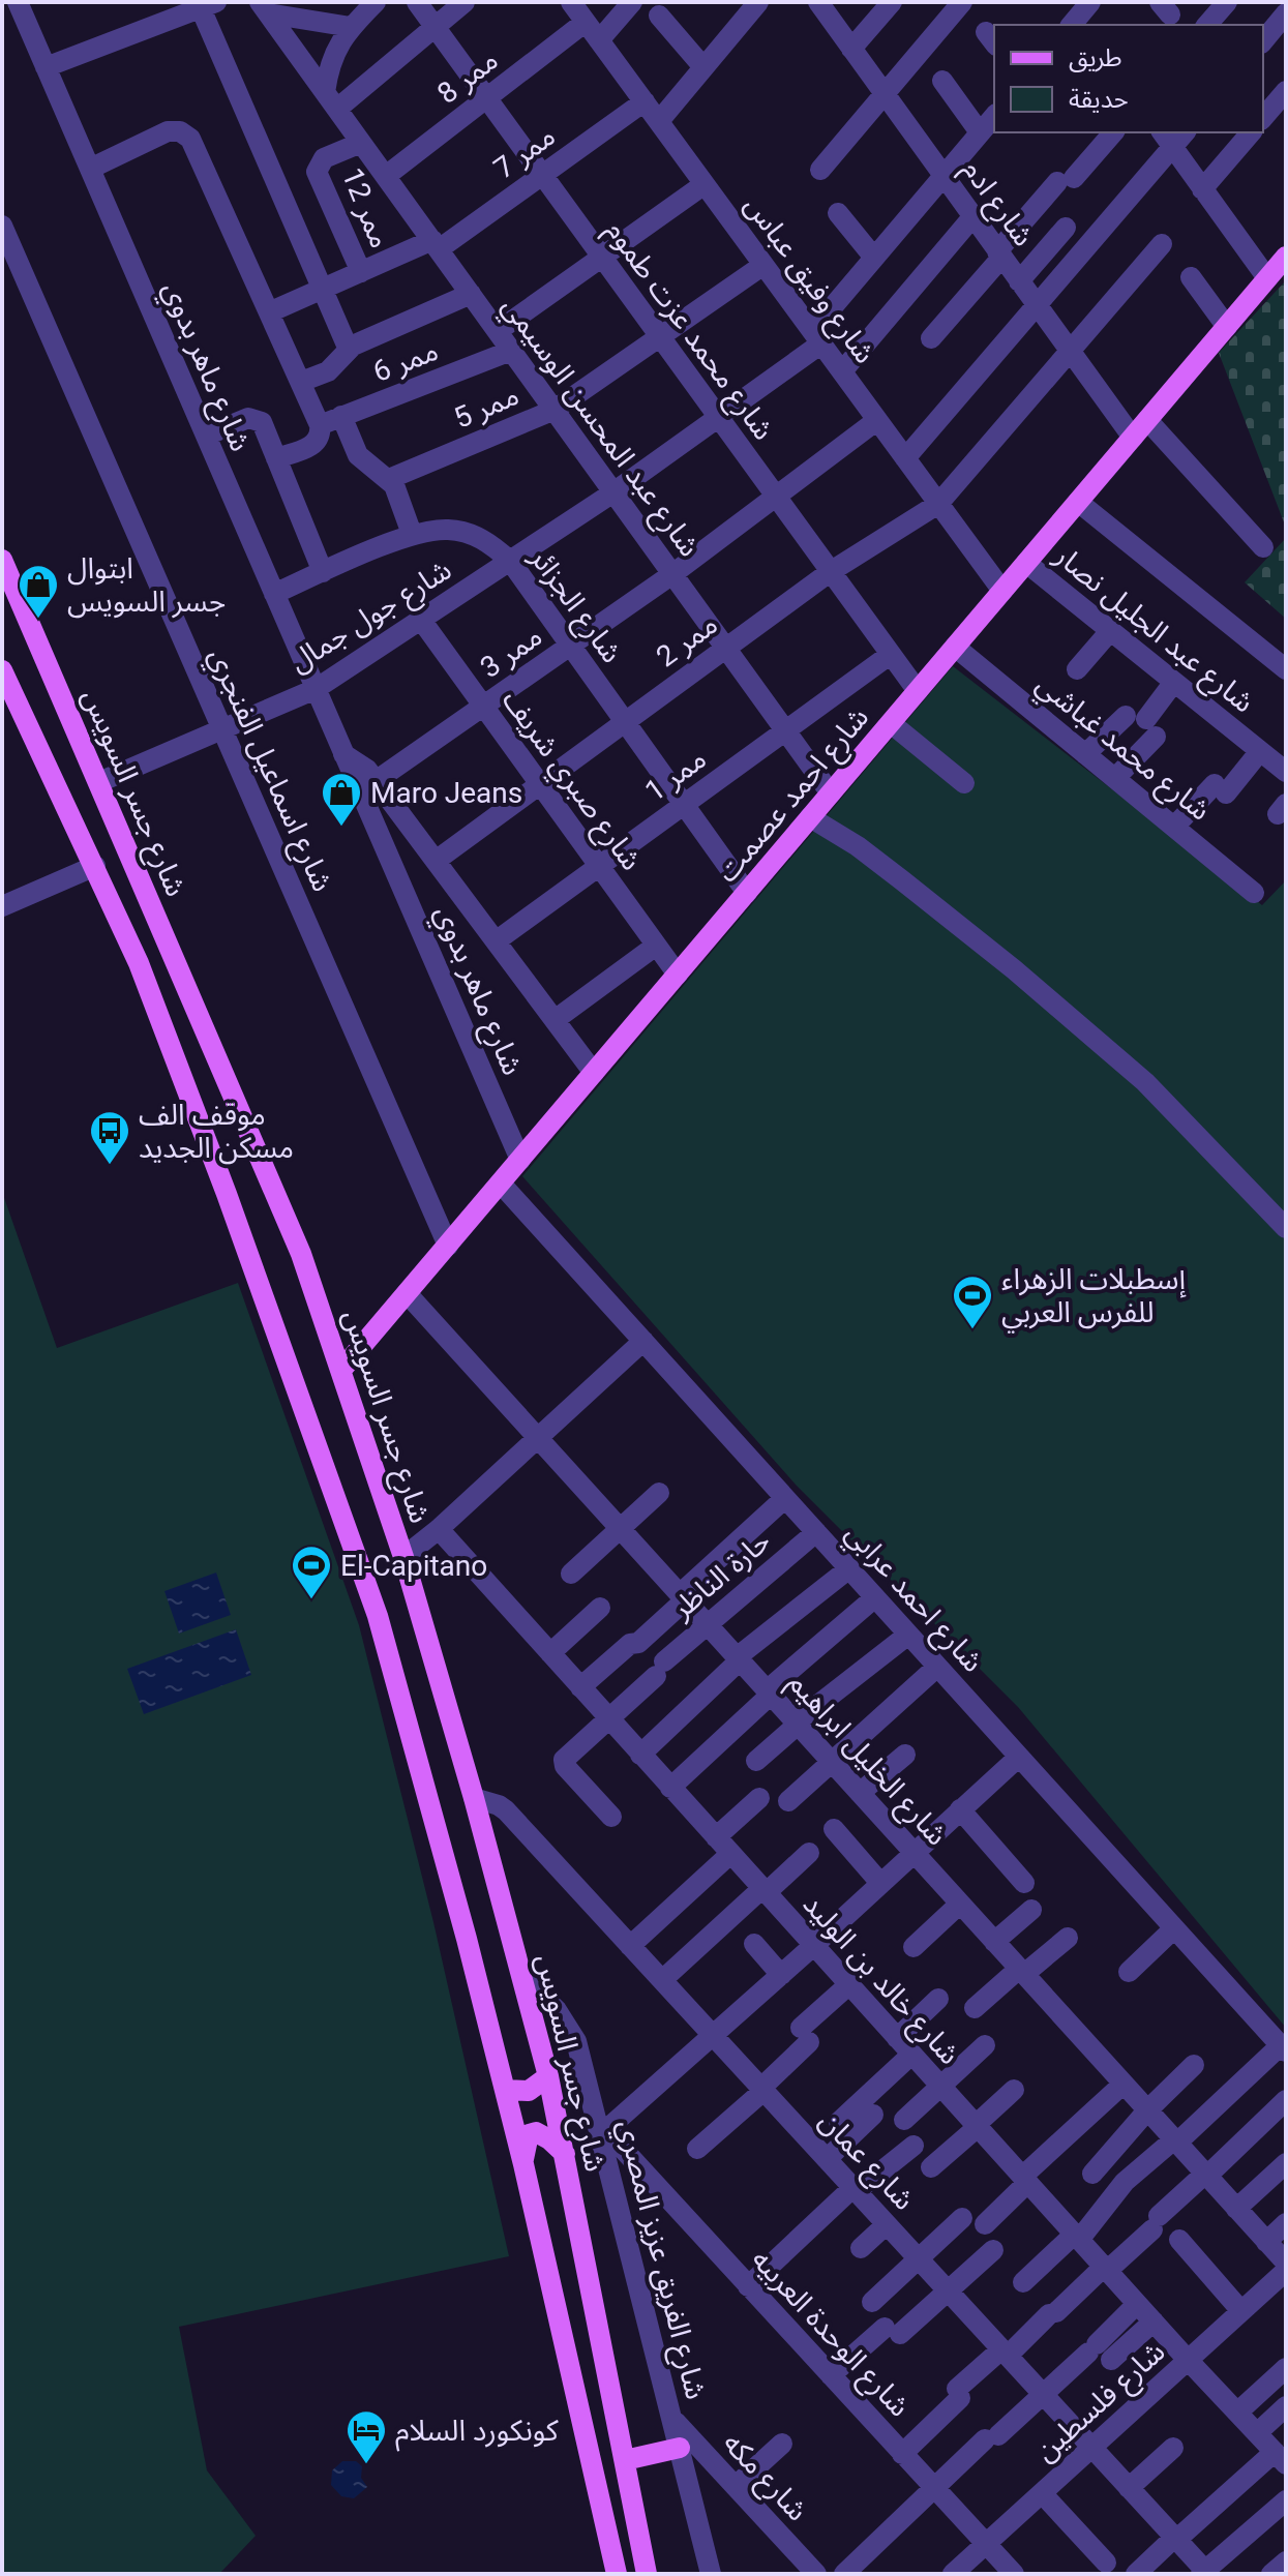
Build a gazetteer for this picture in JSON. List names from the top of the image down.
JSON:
{
  "streets": {
    "main road": ["شارع جسر السويس", "شارع احمد عصمت"],
    "street": [
      "ممر 8",
      "ممر 7",
      "شارع ادم",
      "ممر 12",
      "شارع وفيق عباس",
      "شارع محمد عزت طموم",
      "ممر 6",
      "شارع ماهر بدوي",
      "ممر 5",
      "شارع عبد المحسن الوسيمي",
      "شارع الجزائر",
      "شارع جول جمال",
      "شارع عبد الجليل نصار",
      "ممر 2",
      "ممر 3",
      "شارع محمد غباشي",
      "شارع اسماعيل الفنجري",
      "ممر 1",
      "شارع صبري شريف",
      "حارة الناظر",
      "شارع احمد عرابي",
      "شارع الخليل ابراهيم",
      "شارع خالد بن الوليد",
      "شارع عمان",
      "شارع الفريق عزيز المصري",
      "شارع الوحدة العربيه",
      "شارع فلسطين",
      "شارع مكه"
    ]
  },
  "crossings": [
    ["ممر 8", "شارع وفيق عباس"],
    ["ممر 8", "شارع محمد عزت طموم"],
    ["ممر 8", "شارع عبد المحسن الوسيمي"],
    ["ممر 7", "ممر 12"],
    ["ممر 7", "شارع وفيق عباس"],
    ["ممر 7", "شارع محمد عزت طموم"],
    ["ممر 7", "شارع عبد المحسن الوسيمي"],
    ["شارع ادم", "شارع جول جمال"],
    ["شارع ادم", "ممر 2"],
    ["شارع ادم", "شارع احمد عصمت"],
    ["ممر 12", "شارع عبد المحسن الوسيمي"],
    ["شارع وفيق عباس", "ممر 5"],
    ["شارع وفيق عباس", "شارع جول جمال"],
    ["شارع وفيق عباس", "ممر 2"],
    ["شارع وفيق عباس", "ممر 3"],
    ["شارع وفيق عباس", "شارع احمد عصمت"],
    ["شارع محمد عزت طموم", "ممر 5"],
    ["شارع محمد عزت طموم", "شارع جول جمال"],
    ["شارع محمد عزت طموم", "ممر 2"],
    ["شارع محمد عزت طموم", "ممر 3"],
    ["شارع محمد عزت طموم", "ممر 1"],
    ["شارع محمد عزت طموم", "شارع احمد عصمت"],
    ["ممر 6", "شارع عبد المحسن الوسيمي"],
    ["شارع ماهر بدوي", "شارع الجزائر"],
    ["شارع ماهر بدوي", "شارع جول جمال"],
    ["شارع ماهر بدوي", "ممر 2"],
    ["شارع ماهر بدوي", "ممر 3"],
    ["شارع ماهر بدوي", "ممر 1"],
    ["شارع ماهر بدوي", "شارع احمد عصمت"],
    ["ممر 5", "شارع عبد المحسن الوسيمي"],
    ["شارع عبد المحسن الوسيمي", "شارع جول جمال"],
    ["شارع عبد المحسن الوسيمي", "ممر 2"],
    ["شارع عبد المحسن الوسيمي", "ممر 3"],
    ["شارع عبد المحسن الوسيمي", "ممر 1"],
    ["شارع عبد المحسن الوسيمي", "شارع احمد عصمت"],
    ["شارع الجزائر", "شارع جول جمال"],
    ["شارع الجزائر", "ممر 2"],
    ["شارع الجزائر", "ممر 3"],
    ["شارع الجزائر", "ممر 1"],
    ["شارع الجزائر", "شارع احمد عصمت"],
    ["شارع جول جمال", "شارع اسماعيل الفنجري"],
    ["شارع جول جمال", "شارع صبري شريف"],
    ["شارع جول جمال", "شارع جسر السويس"],
    ["شارع عبد الجليل نصار", "شارع احمد عصمت"],
    ["ممر 2", "شارع صبري شريف"],
    ["ممر 3", "شارع صبري شريف"],
    ["شارع محمد غباشي", "شارع احمد عصمت"],
    ["شارع اسماعيل الفنجري", "شارع احمد عصمت"],
    ["ممر 1", "شارع صبري شريف"],
    ["شارع صبري شريف", "شارع احمد عصمت"],
    ["شارع جسر السويس", "شارع احمد عصمت"],
    ["شارع جسر السويس", "شارع عمان"],
    ["شارع جسر السويس", "شارع الفريق عزيز المصري"],
    ["شارع احمد عصمت", "شارع احمد عرابي"],
    ["شارع احمد عصمت", "شارع الخليل ابراهيم"],
    ["حارة الناظر", "شارع احمد عرابي"],
    ["حارة الناظر", "شارع الخليل ابراهيم"],
    ["حارة الناظر", "شارع خالد بن الوليد"],
    ["شارع خالد بن الوليد", "شارع فلسطين"],
    ["شارع عمان", "شارع فلسطين"],
    ["شارع الفريق عزيز المصري", "شارع الوحدة العربيه"],
    ["شارع الفريق عزيز المصري", "شارع مكه"],
    ["شارع الوحدة العربيه", "شارع فلسطين"]
  ],
  "places": {
    "shop": ["ابتوال جسر السويس", "Maro Jeans"],
    "bus stop": ["موقف الف مسكن الجديد"],
    "sports": ["إسطبلات الزهراء للفرس العربي", "El-Capitano"],
    "hotel": ["كونكورد السلام"]
  },
  "legend": ["طريق", "حديقة"]
}
